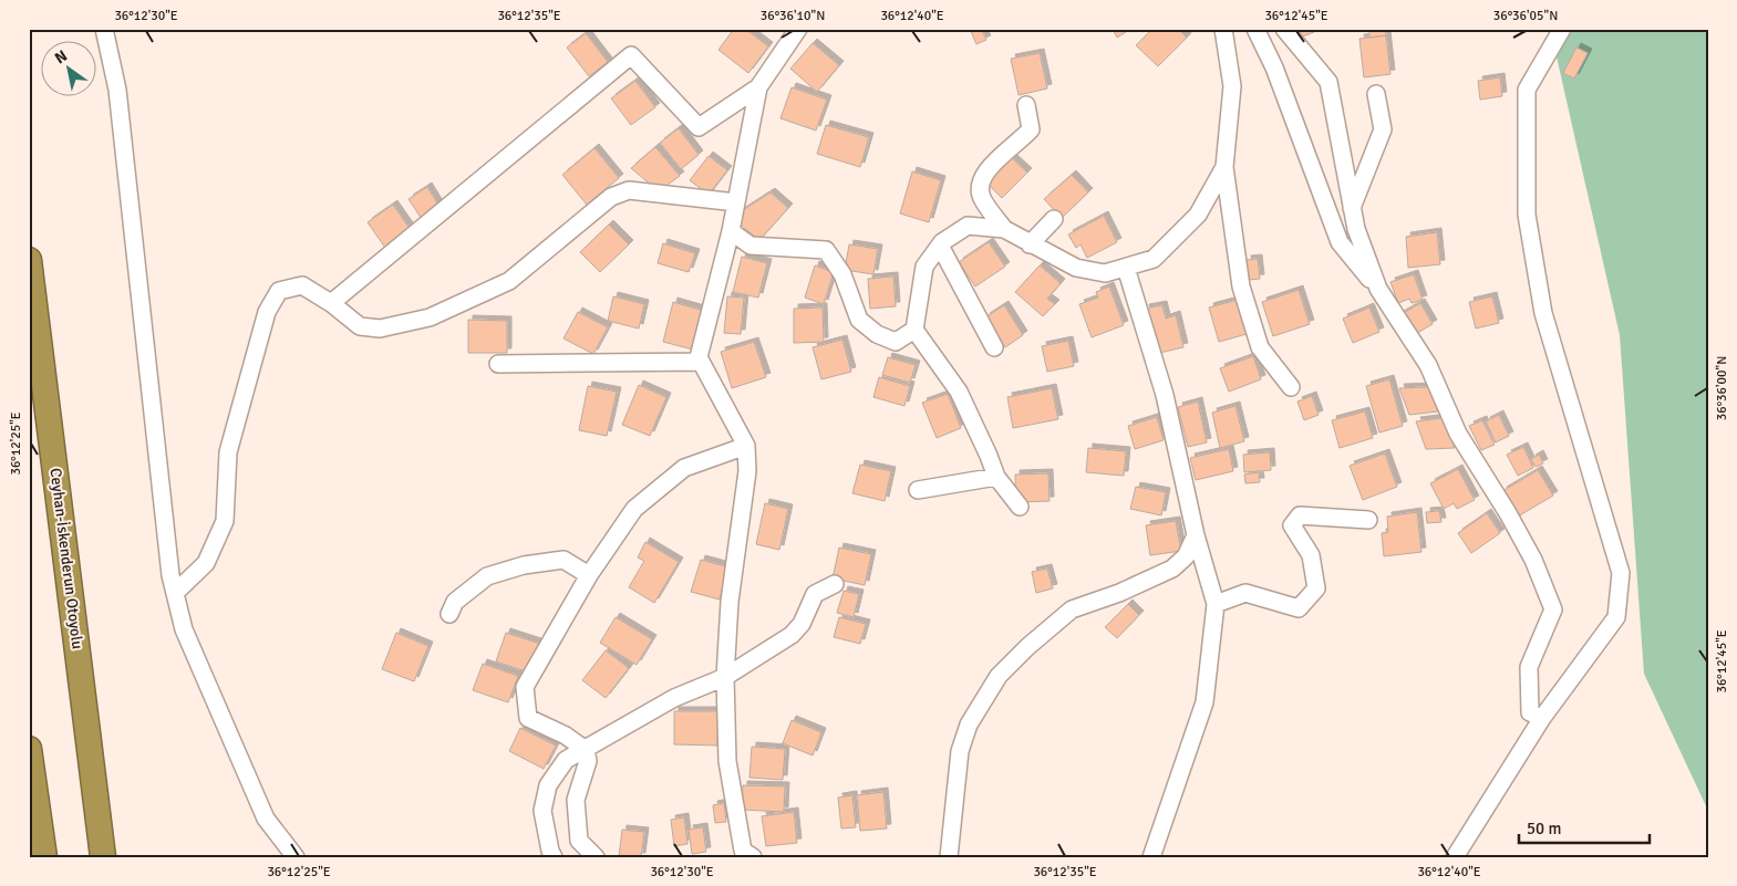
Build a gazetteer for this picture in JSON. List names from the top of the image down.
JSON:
{
  "streets": {
    "highway": ["Ceyhan-İskenderun Otoyolu"]
  },
  "scale_bar": "50 m",
  "north": "top left",
  "coordinates": [
    "36°12'30\"E",
    "36°12'35\"E",
    "36°36'10\"N",
    "36°12'40\"E",
    "36°12'45\"E",
    "36°36'05\"N",
    "36°36'00\"N",
    "36°12'25\"E"
  ]
}
